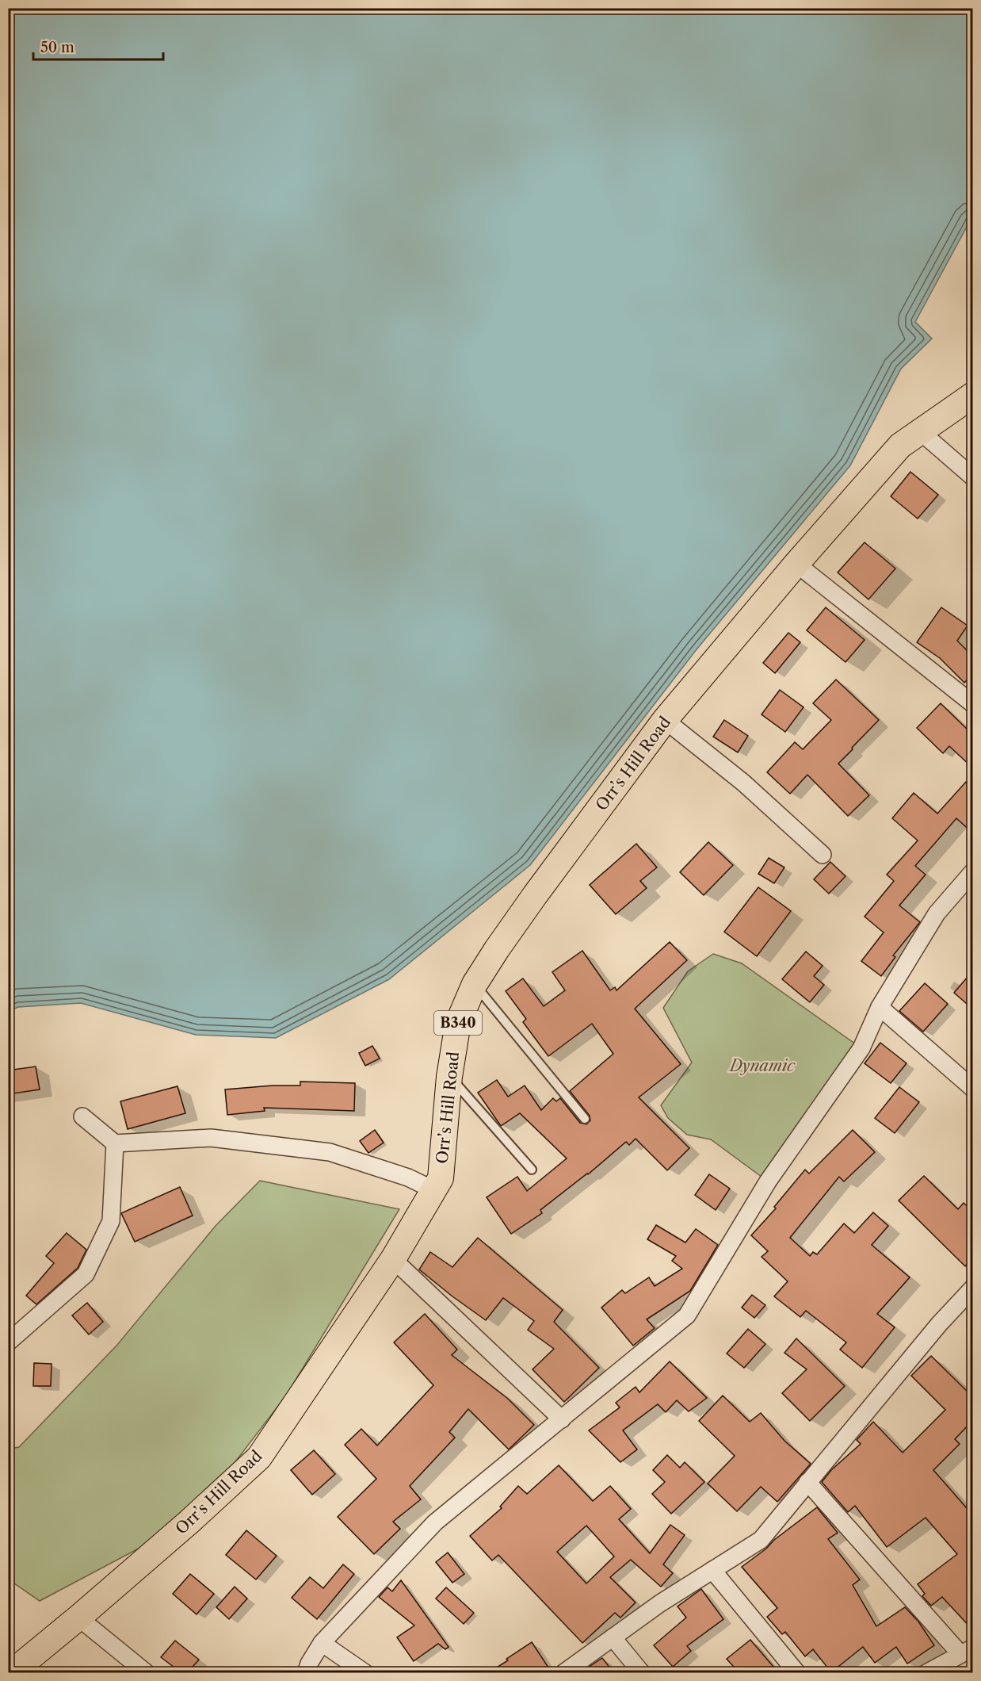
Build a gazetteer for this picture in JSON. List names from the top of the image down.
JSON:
{
  "streets": {
    "main road": ["Orr’s Hill Road", "B340"]
  },
  "parks": ["Dynamic"],
  "scale_bar": "50 m"
}
